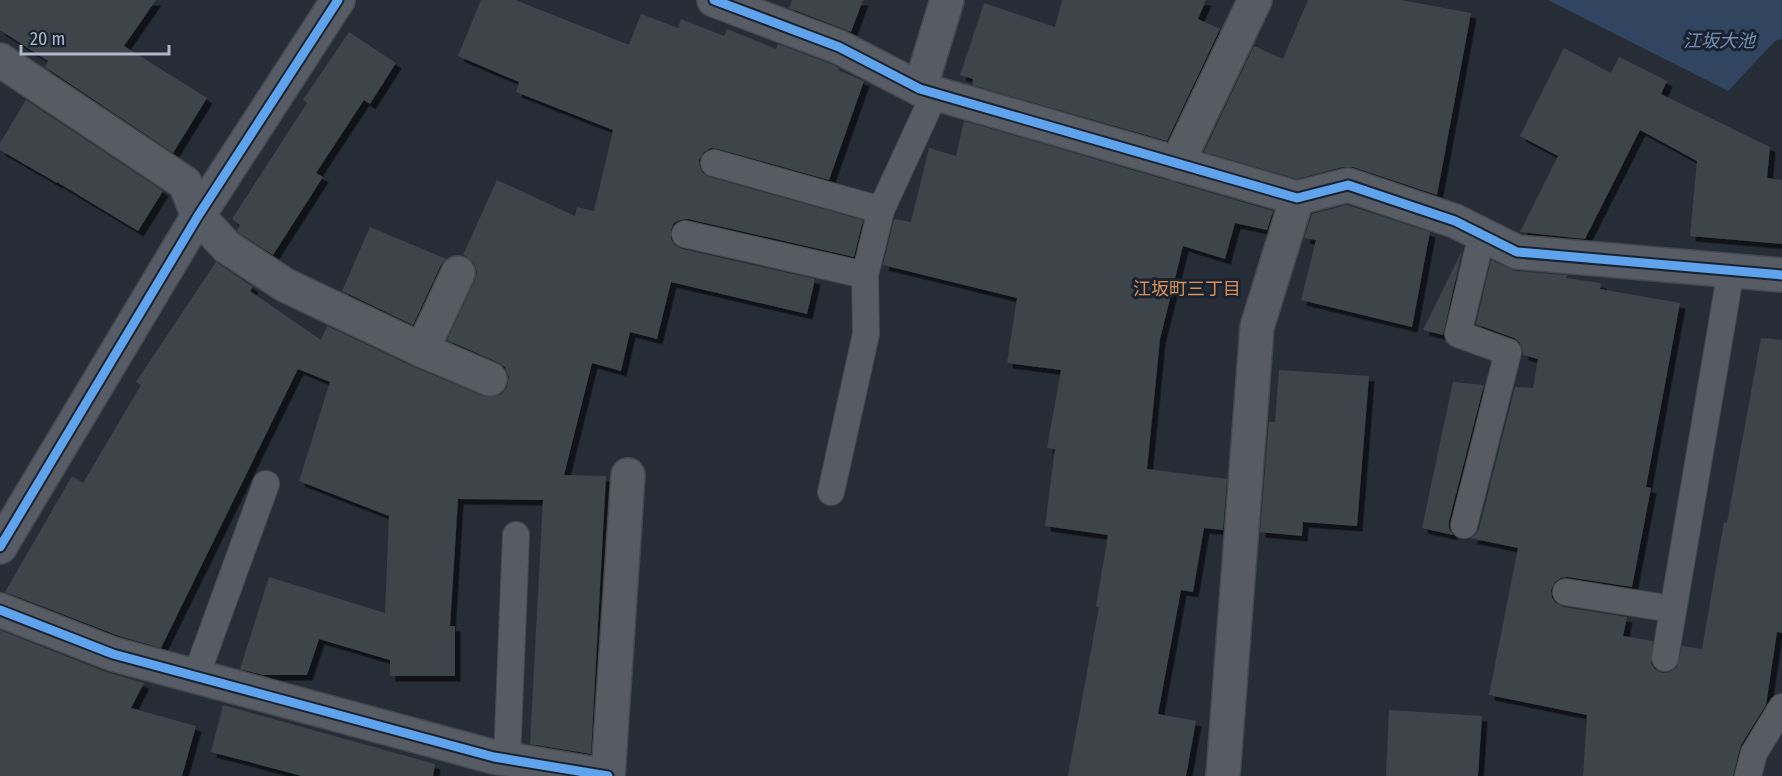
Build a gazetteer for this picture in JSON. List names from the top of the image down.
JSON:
{
  "districts": ["江坂町三丁目"],
  "water": ["江坂大池"],
  "scale_bar": "20 m"
}
